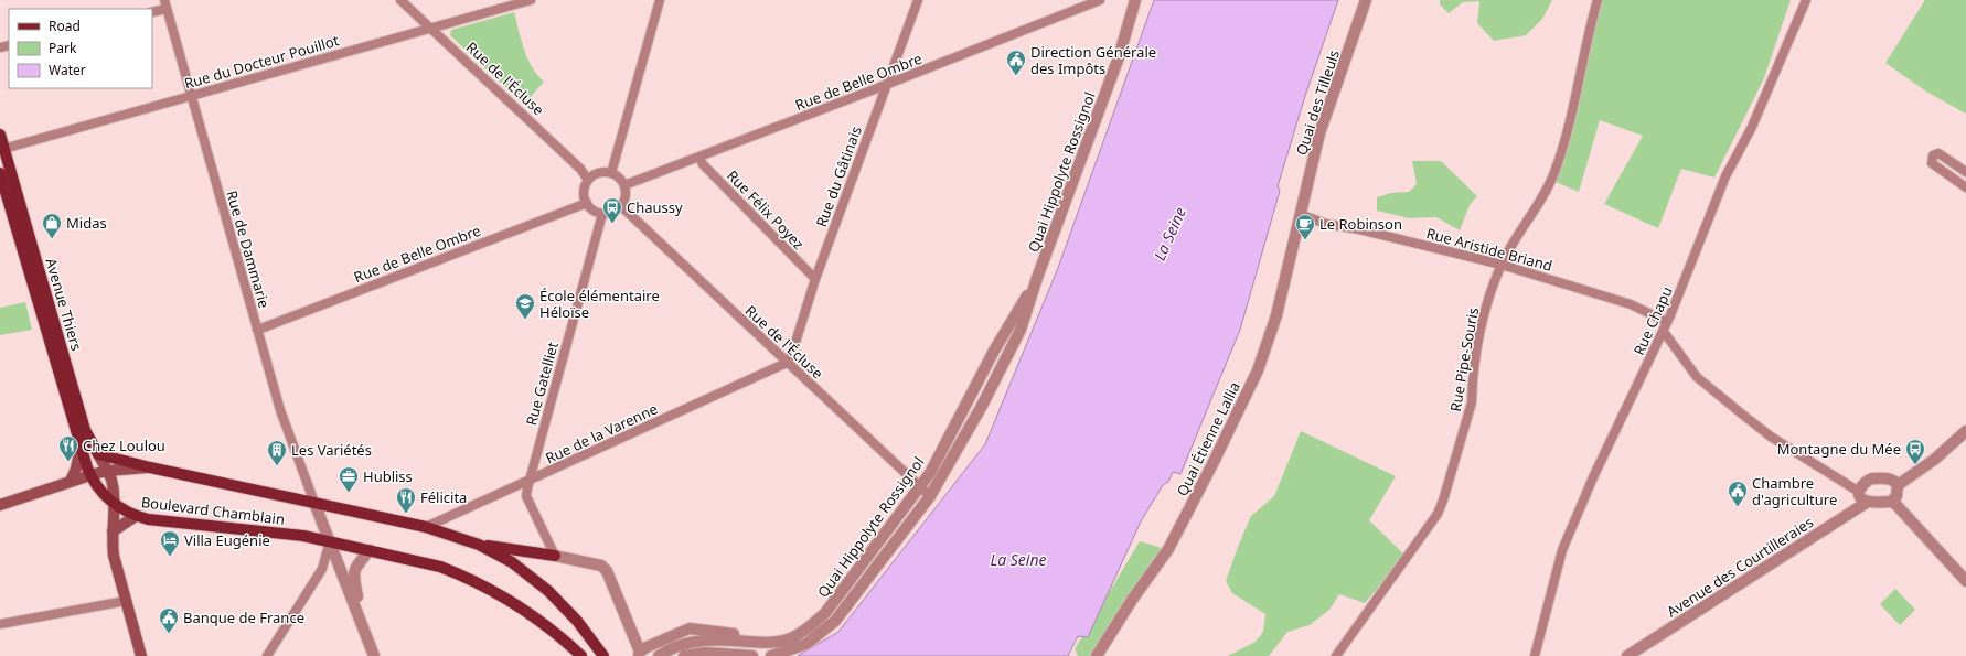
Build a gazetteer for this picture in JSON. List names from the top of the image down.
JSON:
{
  "streets": {
    "main road": ["Avenue Thiers", "Boulevard Chamblain"],
    "street": [
      "Rue du Docteur Pouillot",
      "Rue de l'Écluse",
      "Rue de Belle Ombre",
      "Quai des Tilleuls",
      "Quai Hippolyte Rossignol",
      "Rue du Gâtinais",
      "Rue Félix Poyez",
      "Rue de Dammarie",
      "Rue Aristide Briand",
      "Rue Chapu",
      "Rue Pipe-Souris",
      "Rue Gatelliet",
      "Rue de la Varenne",
      "Quai Étienne Lallia",
      "Avenue des Courtilleraies"
    ]
  },
  "crossings": [
    ["Rue du Docteur Pouillot", "Rue de l'Écluse"],
    ["Rue du Docteur Pouillot", "Rue de Dammarie"],
    ["Rue du Docteur Pouillot", "Avenue Thiers"],
    ["Rue de l'Écluse", "Rue de Belle Ombre"],
    ["Rue de l'Écluse", "Quai Hippolyte Rossignol"],
    ["Rue de l'Écluse", "Rue du Gâtinais"],
    ["Rue de l'Écluse", "Rue Gatelliet"],
    ["Rue de l'Écluse", "Rue de la Varenne"],
    ["Rue de Belle Ombre", "Rue du Gâtinais"],
    ["Rue de Belle Ombre", "Rue Félix Poyez"],
    ["Rue de Belle Ombre", "Rue de Dammarie"],
    ["Rue de Belle Ombre", "Rue Gatelliet"],
    ["Quai des Tilleuls", "Rue Aristide Briand"],
    ["Quai des Tilleuls", "Quai Étienne Lallia"],
    ["Rue du Gâtinais", "Rue Félix Poyez"],
    ["Rue du Gâtinais", "Rue de la Varenne"],
    ["Rue de Dammarie", "Boulevard Chamblain"],
    ["Rue Aristide Briand", "Rue Chapu"],
    ["Rue Aristide Briand", "Rue Pipe-Souris"],
    ["Rue Aristide Briand", "Quai Étienne Lallia"],
    ["Avenue Thiers", "Boulevard Chamblain"],
    ["Rue Gatelliet", "Rue de la Varenne"],
    ["Rue de la Varenne", "Boulevard Chamblain"]
  ],
  "water": ["La Seine"],
  "places": {
    "public building": ["Direction Générale des Impôts", "Chambre d'agriculture", "Banque de France"],
    "bus stop": ["Chaussy", "Montagne du Mée"],
    "shop": ["Midas"],
    "cafe": ["Le Robinson"],
    "school or university": ["École élémentaire Héloïse"],
    "restaurant": ["Chez Loulou", "Félicita"],
    "building": ["Les Variétés"],
    "office": ["Hubliss"],
    "hotel": ["Villa Eugénie"]
  },
  "legend": ["Road", "Park", "Water"]
}
